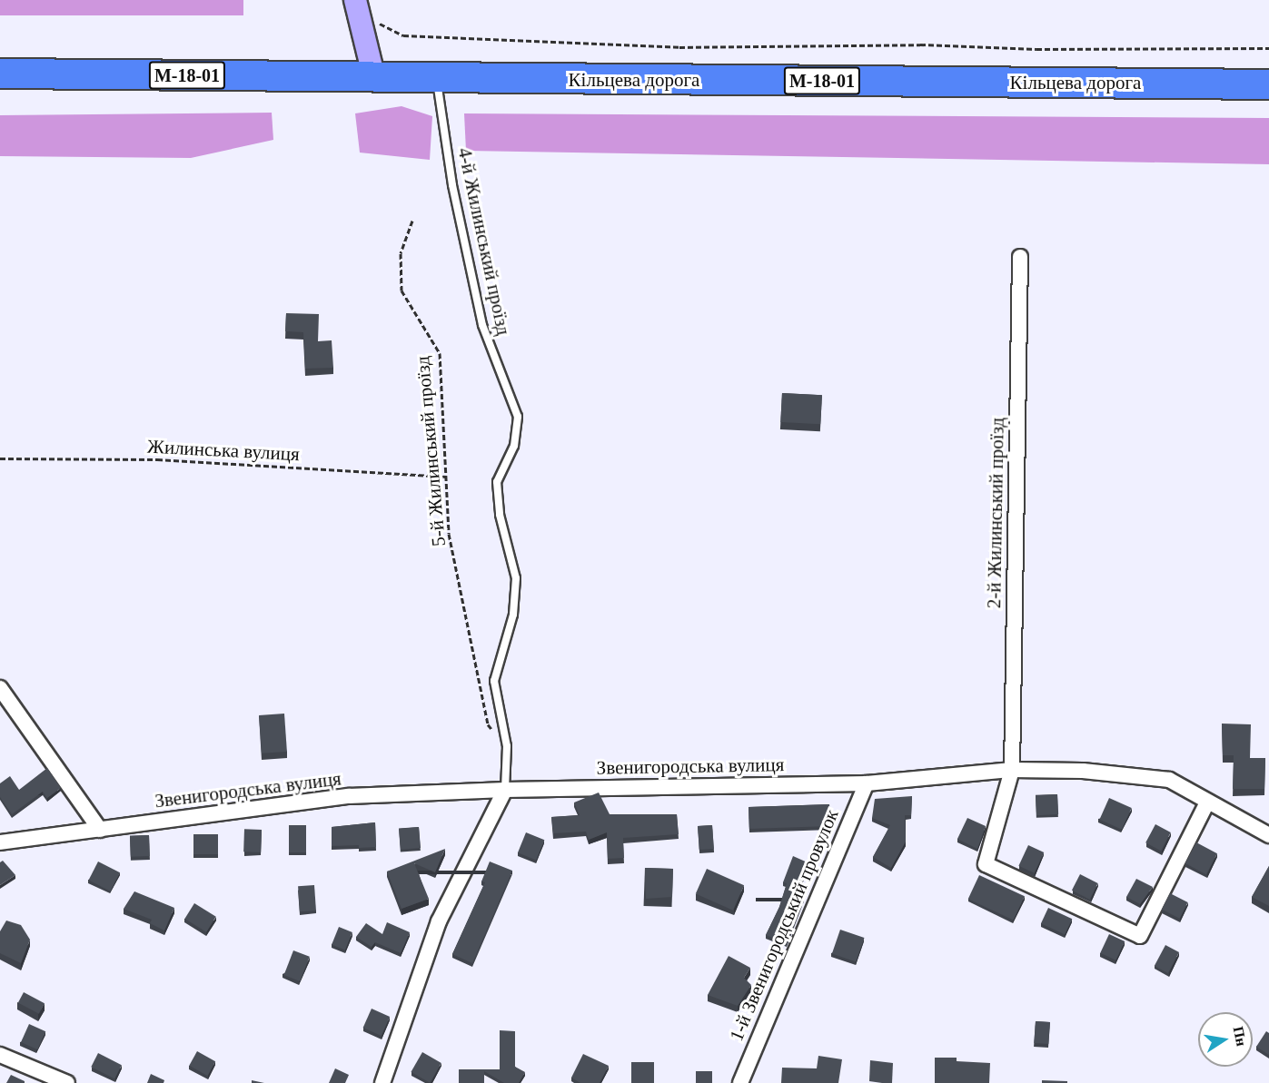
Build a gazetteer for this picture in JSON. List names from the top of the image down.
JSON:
{
  "streets": {
    "highway": ["М-18-01", "Кільцева дорога"],
    "street": ["2-й Жилинський проїзд", "Звенигородська вулиця", "1-й Звенигородський провулок"],
    "lane": ["4-й Жилинський проїзд"],
    "path": ["Жилинська вулиця", "5-й Жилинський проїзд"]
  },
  "crossings": [
    ["Кільцева дорога", "4-й Жилинський проїзд"],
    ["4-й Жилинський проїзд", "5-й Жилинський проїзд"],
    ["4-й Жилинський проїзд", "Звенигородська вулиця"],
    ["Жилинська вулиця", "5-й Жилинський проїзд"],
    ["2-й Жилинський проїзд", "Звенигородська вулиця"],
    ["Звенигородська вулиця", "1-й Звенигородський провулок"]
  ],
  "north": "right"
}
